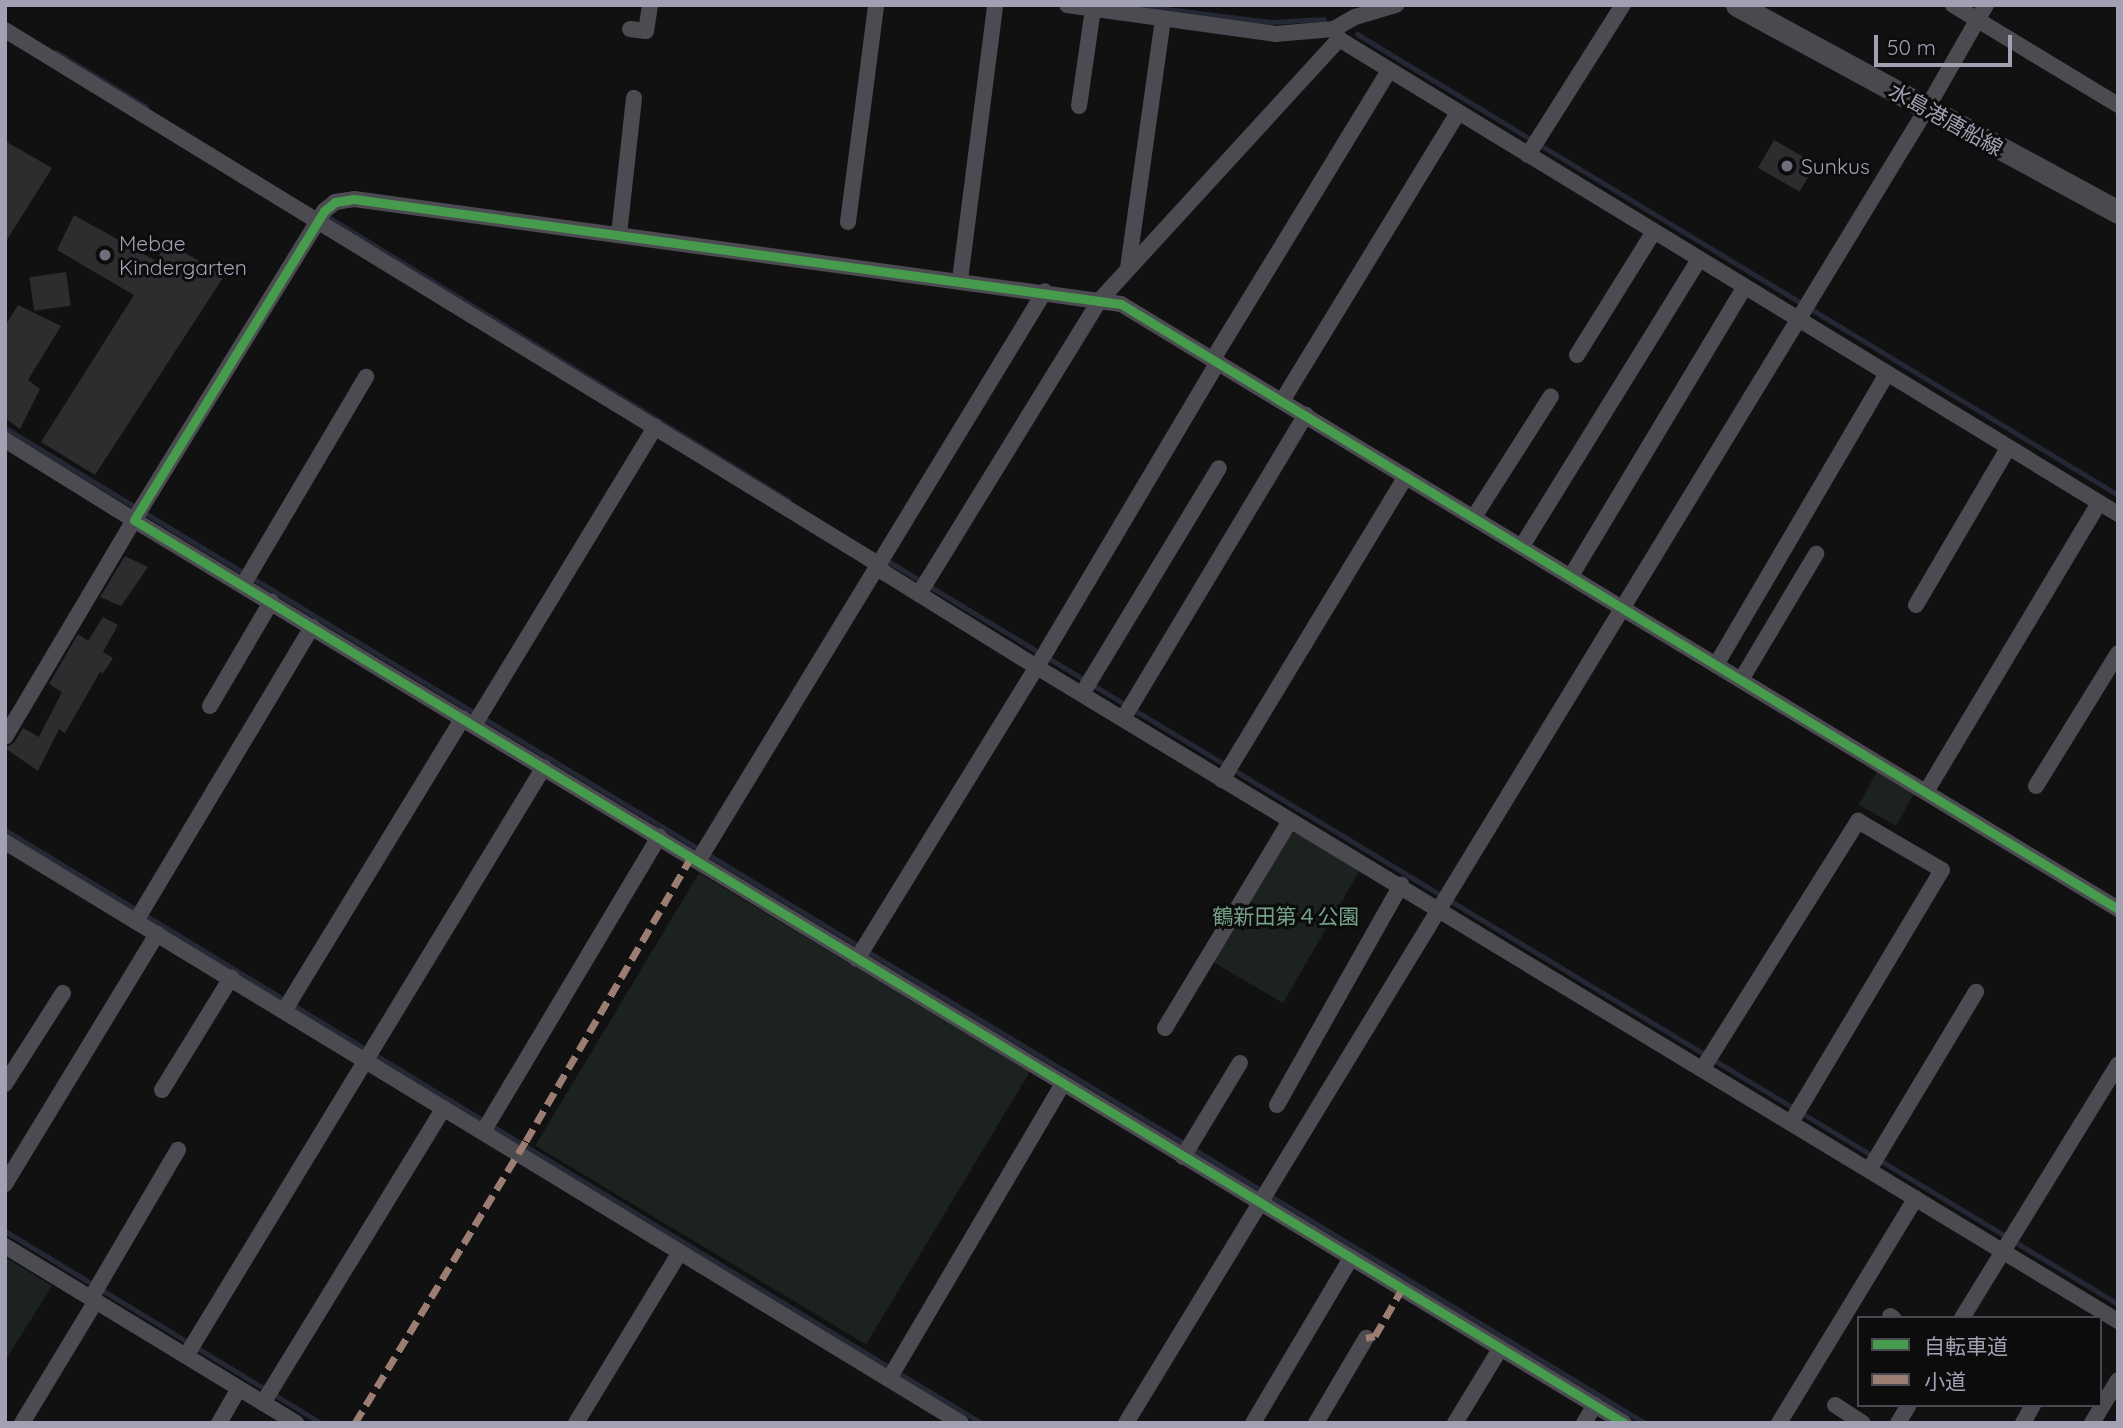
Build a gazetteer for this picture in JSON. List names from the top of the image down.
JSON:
{
  "streets": {
    "main road": ["水島港唐船線"]
  },
  "parks": ["鶴新田第４公園"],
  "places": ["Sunkus", "Mebae Kindergarten"],
  "legend": ["自転車道", "小道"],
  "scale_bar": "50 m"
}
